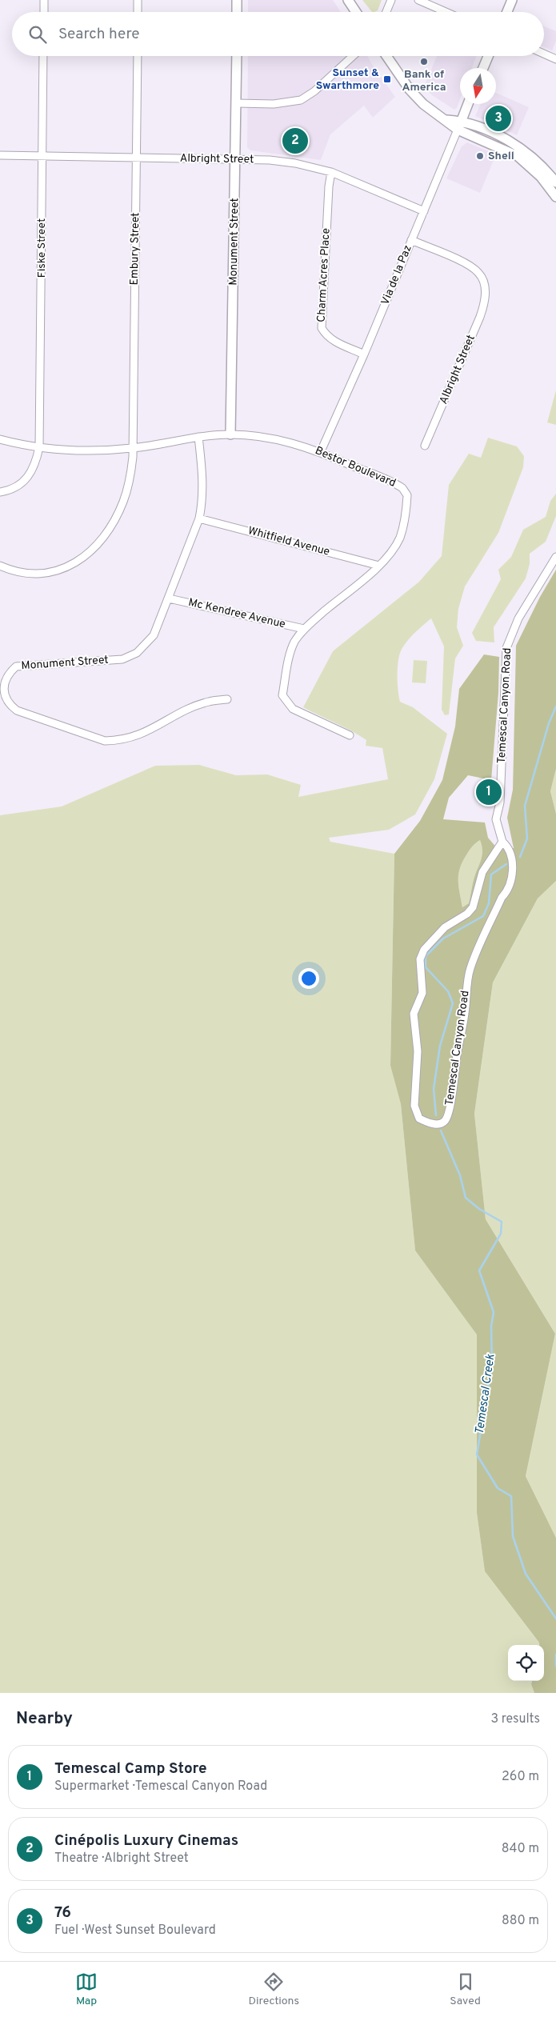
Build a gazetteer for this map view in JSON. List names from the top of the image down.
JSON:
{
  "streets": {
    "street": [
      "Albright Street",
      "Monument Street",
      "Fiske Street",
      "Embury Street",
      "Charm Acres Place",
      "Via de la Paz",
      "Bestor Boulevard",
      "Whitfield Avenue",
      "Mc Kendree Avenue",
      "Temescal Canyon Road"
    ]
  },
  "crossings": [
    ["Albright Street", "Monument Street"],
    ["Albright Street", "Fiske Street"],
    ["Albright Street", "Embury Street"],
    ["Albright Street", "Charm Acres Place"],
    ["Albright Street", "Via de la Paz"],
    ["Monument Street", "Bestor Boulevard"],
    ["Monument Street", "Whitfield Avenue"],
    ["Monument Street", "Mc Kendree Avenue"],
    ["Fiske Street", "Bestor Boulevard"],
    ["Embury Street", "Bestor Boulevard"],
    ["Charm Acres Place", "Via de la Paz"],
    ["Via de la Paz", "Bestor Boulevard"],
    ["Bestor Boulevard", "Whitfield Avenue"],
    ["Bestor Boulevard", "Mc Kendree Avenue"]
  ],
  "water": ["Temescal Creek"],
  "places": {
    "other": ["Bank of America", "Shell"],
    "transit": ["Sunset & Swarthmore"]
  },
  "north": "bottom",
  "page": {
    "search": "Search here",
    "pins": ["3", "2", "1"],
    "heading": ["Nearby", "3 results"],
    "list": [
      {
        "mark": "1",
        "name": "Temescal Camp Store",
        "note": "Supermarket · Temescal Canyon Road",
        "value": "260 m"
      },
      {
        "mark": "2",
        "name": "Cinépolis Luxury Cinemas",
        "note": "Theatre · Albright Street",
        "value": "840 m"
      },
      {
        "mark": "3",
        "name": "76",
        "note": "Fuel · West Sunset Boulevard",
        "value": "880 m"
      }
    ],
    "nav": ["Map", "Directions", "Saved"]
  }
}
